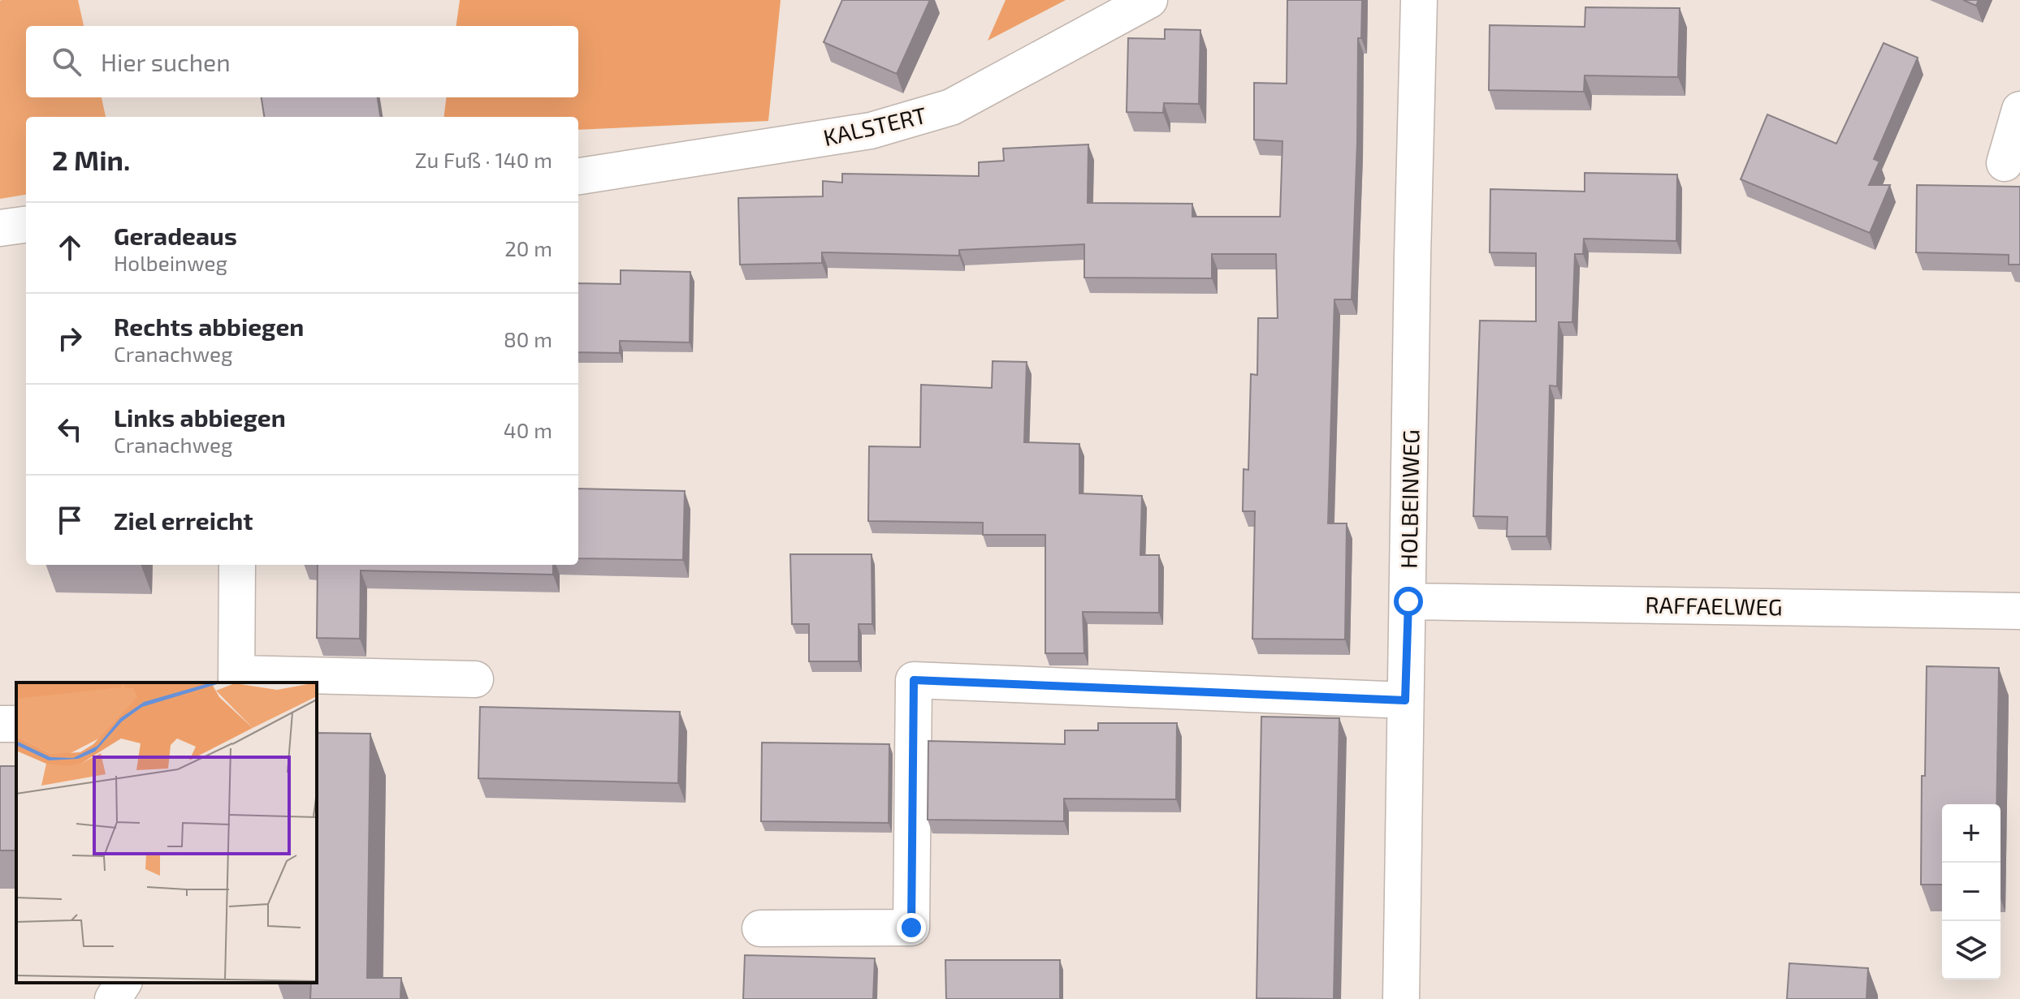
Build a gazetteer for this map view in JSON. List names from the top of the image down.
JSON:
{
  "streets": {
    "street": ["KALSTERT", "HOLBEINWEG", "RAFFAELWEG"]
  },
  "crossings": [
    ["HOLBEINWEG", "RAFFAELWEG"]
  ],
  "page": {
    "search": "Hier suchen",
    "heading": ["2 Min.", "Zu Fuß · 140 m"],
    "list": [
      ["Geradeaus", "Holbeinweg", "20 m"],
      ["Rechts abbiegen", "Cranachweg", "80 m"],
      ["Links abbiegen", "Cranachweg", "40 m"],
      "Ziel erreicht"
    ],
    "map_buttons": ["+", "−"]
  }
}
